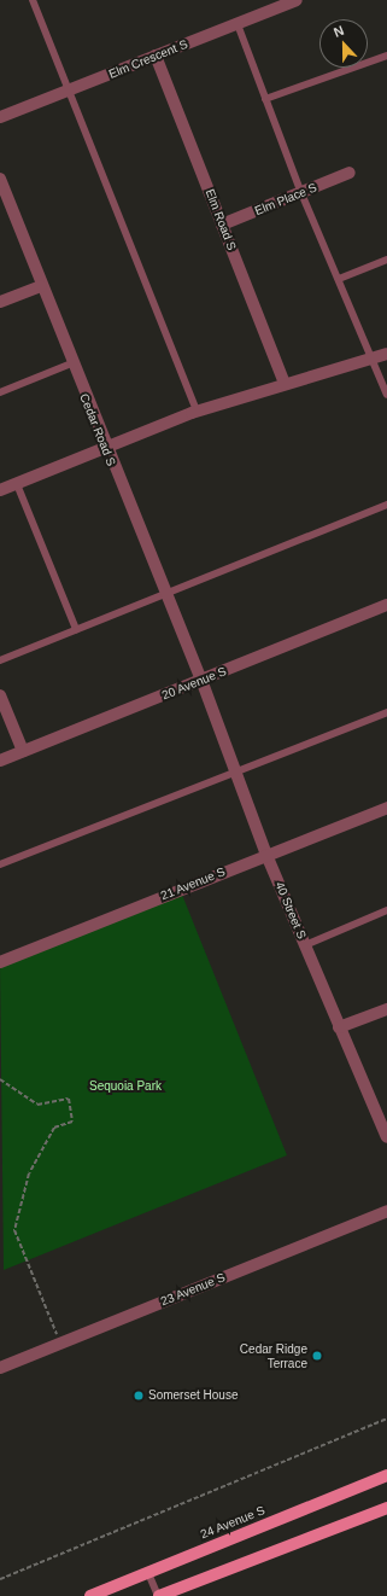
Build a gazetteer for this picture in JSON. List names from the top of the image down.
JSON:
{
  "streets": {
    "main road": ["24 Avenue S"],
    "street": [
      "Elm Crescent S",
      "Elm Place S",
      "Elm Road S",
      "Cedar Road S",
      "20 Avenue S",
      "21 Avenue S",
      "40 Street S",
      "23 Avenue S"
    ]
  },
  "crossings": [
    ["Elm Crescent S", "Elm Road S"],
    ["Elm Place S", "Elm Road S"],
    ["Cedar Road S", "20 Avenue S"],
    ["Cedar Road S", "40 Street S"],
    ["20 Avenue S", "40 Street S"],
    ["21 Avenue S", "40 Street S"]
  ],
  "parks": ["Sequoia Park"],
  "places": ["Cedar Ridge Terrace", "Somerset House"],
  "north": "top"
}
